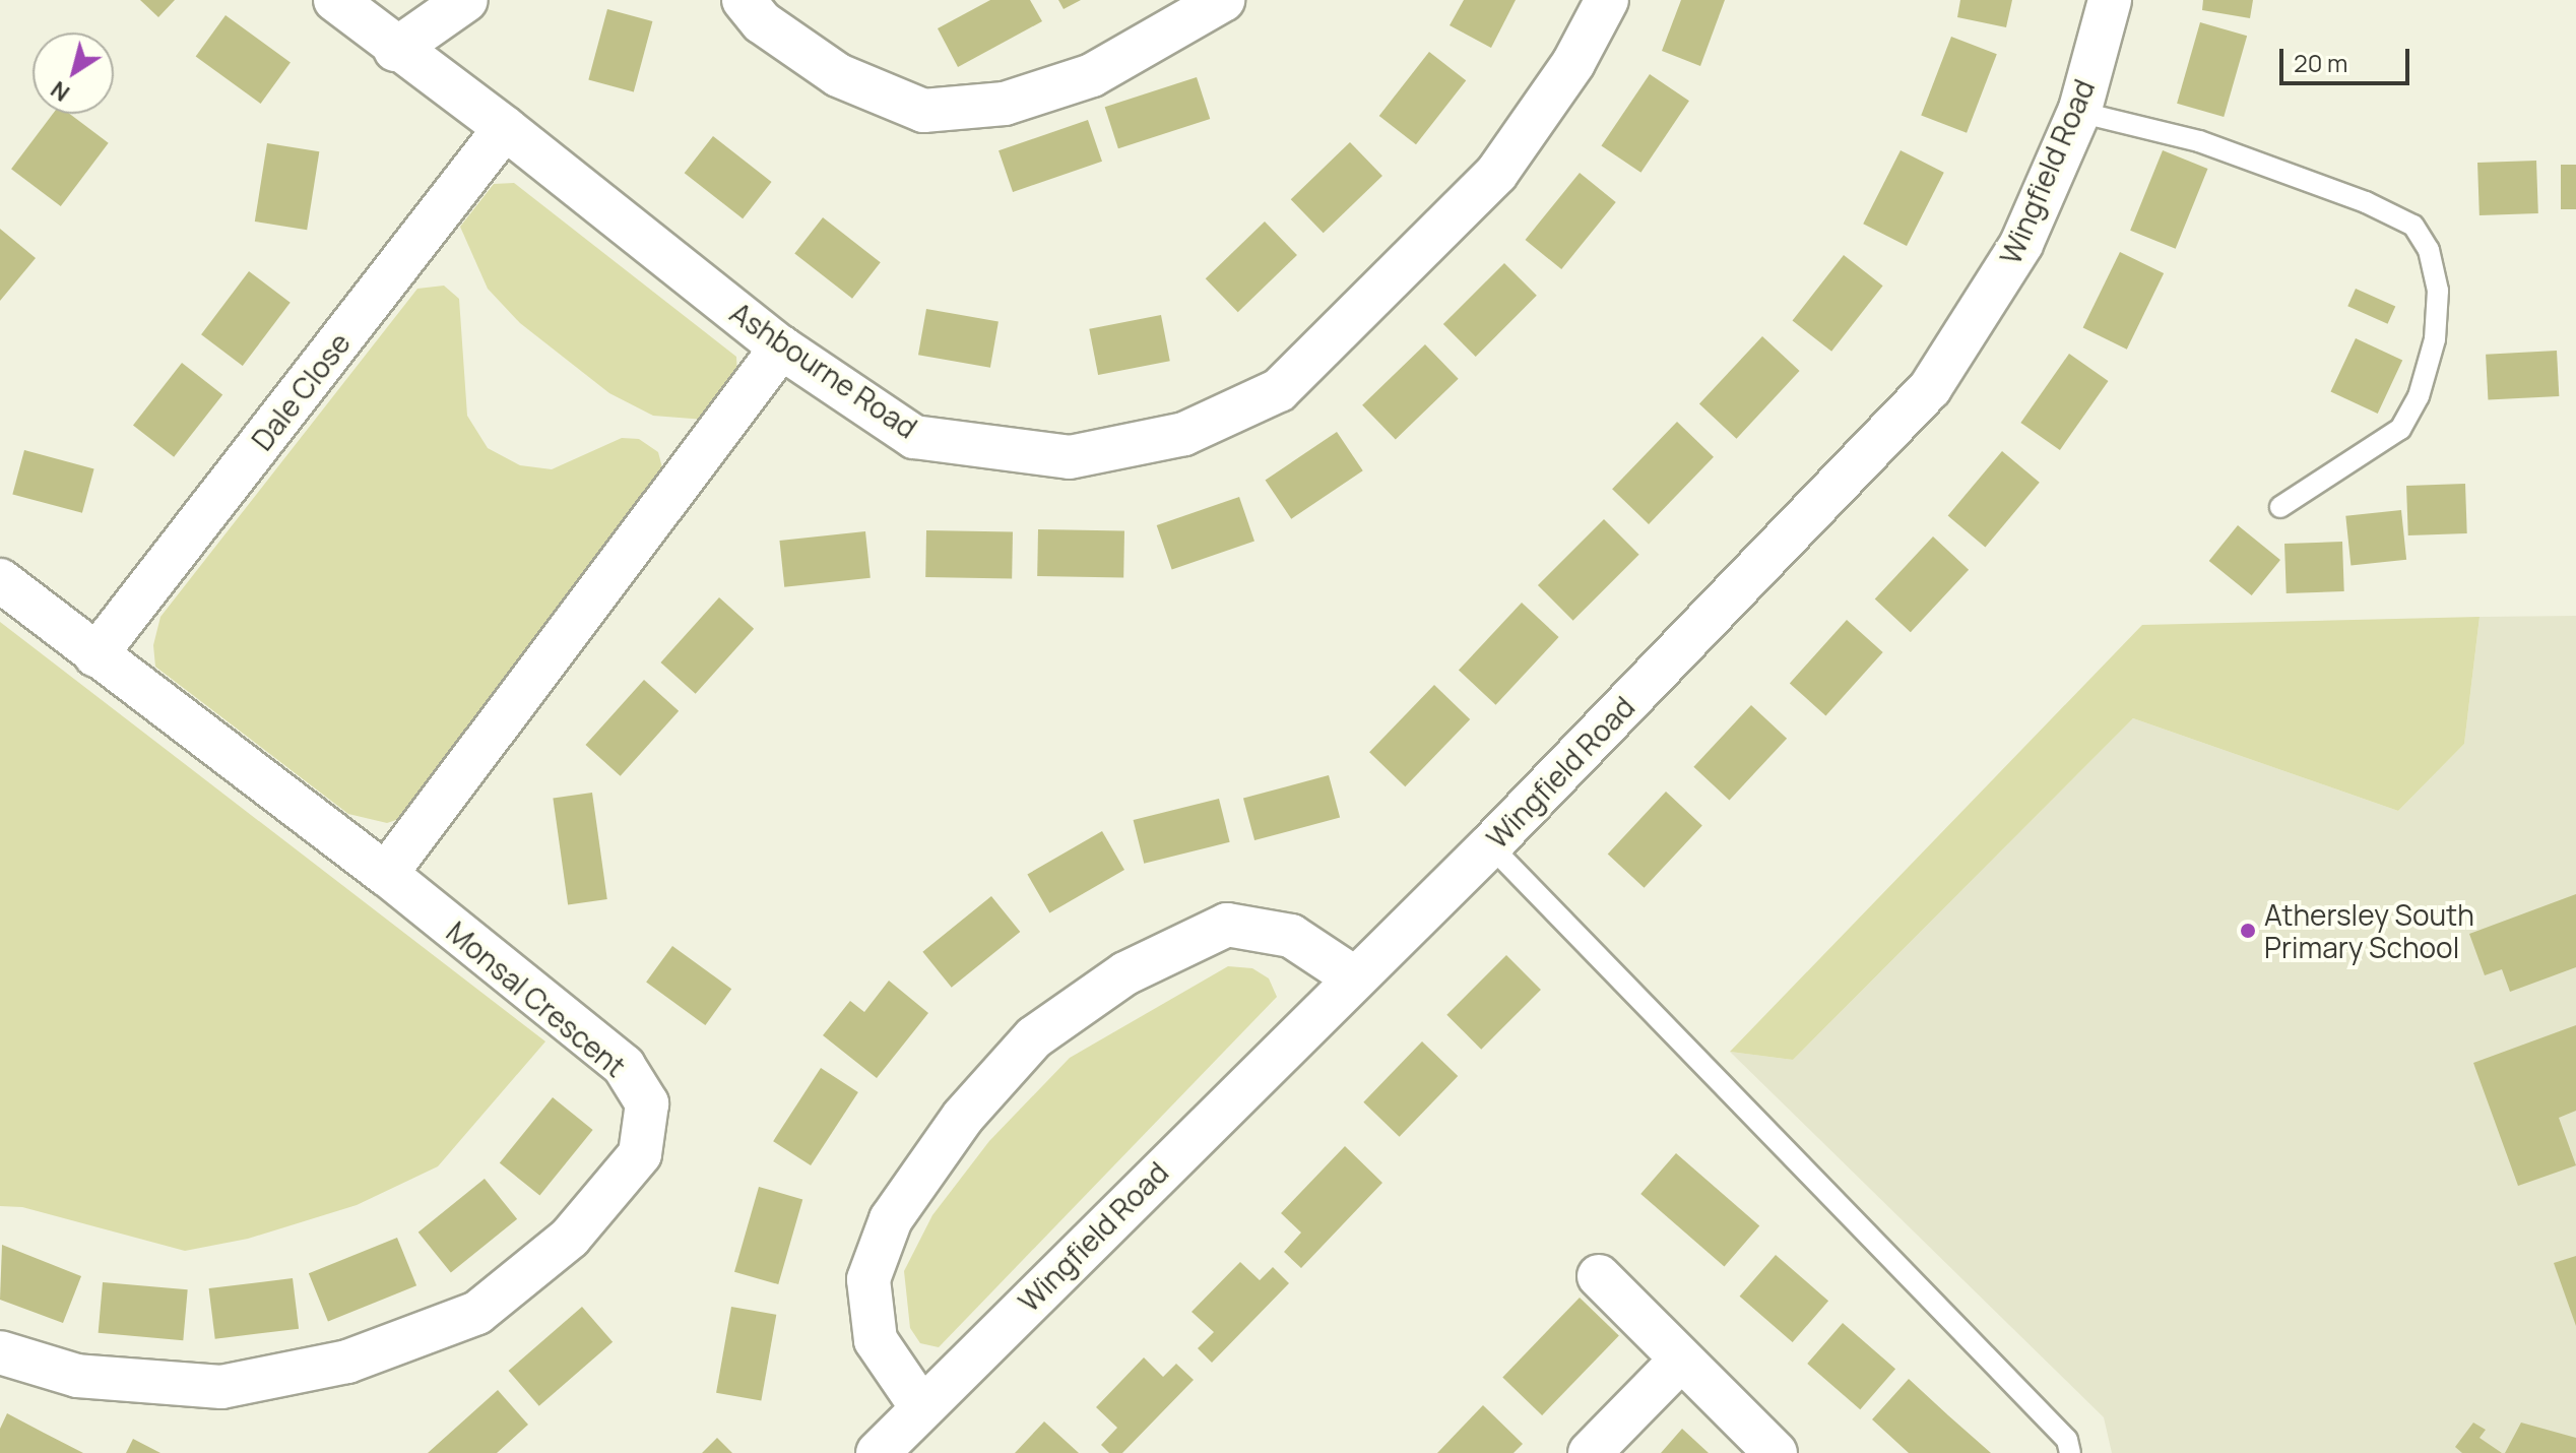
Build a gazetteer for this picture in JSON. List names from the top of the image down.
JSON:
{
  "streets": {
    "street": [
      "Wingfield Road",
      "Ashbourne Road",
      "Dale Close",
      "Monsal Crescent"
    ]
  },
  "crossings": [
    ["Ashbourne Road", "Dale Close"],
    ["Dale Close", "Monsal Crescent"]
  ],
  "places": ["Athersley South Primary School"],
  "scale_bar": "20 m",
  "north": "bottom left"
}
